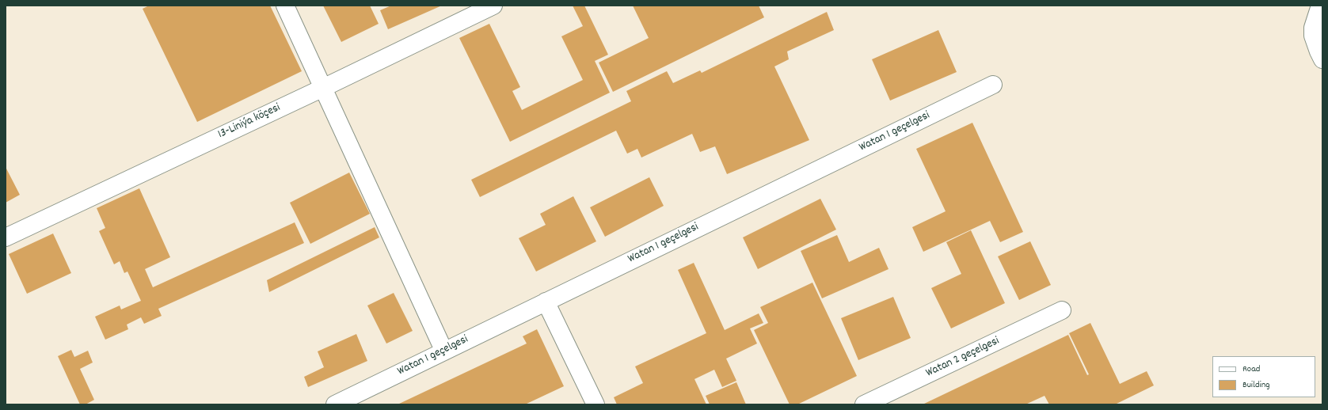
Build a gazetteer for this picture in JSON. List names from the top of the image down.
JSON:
{
  "streets": {
    "street": ["13-Liniýa köçesi", "Watan 1 geçelgesi", "Watan 2 geçelgesi"]
  },
  "legend": ["Road", "Building"]
}
